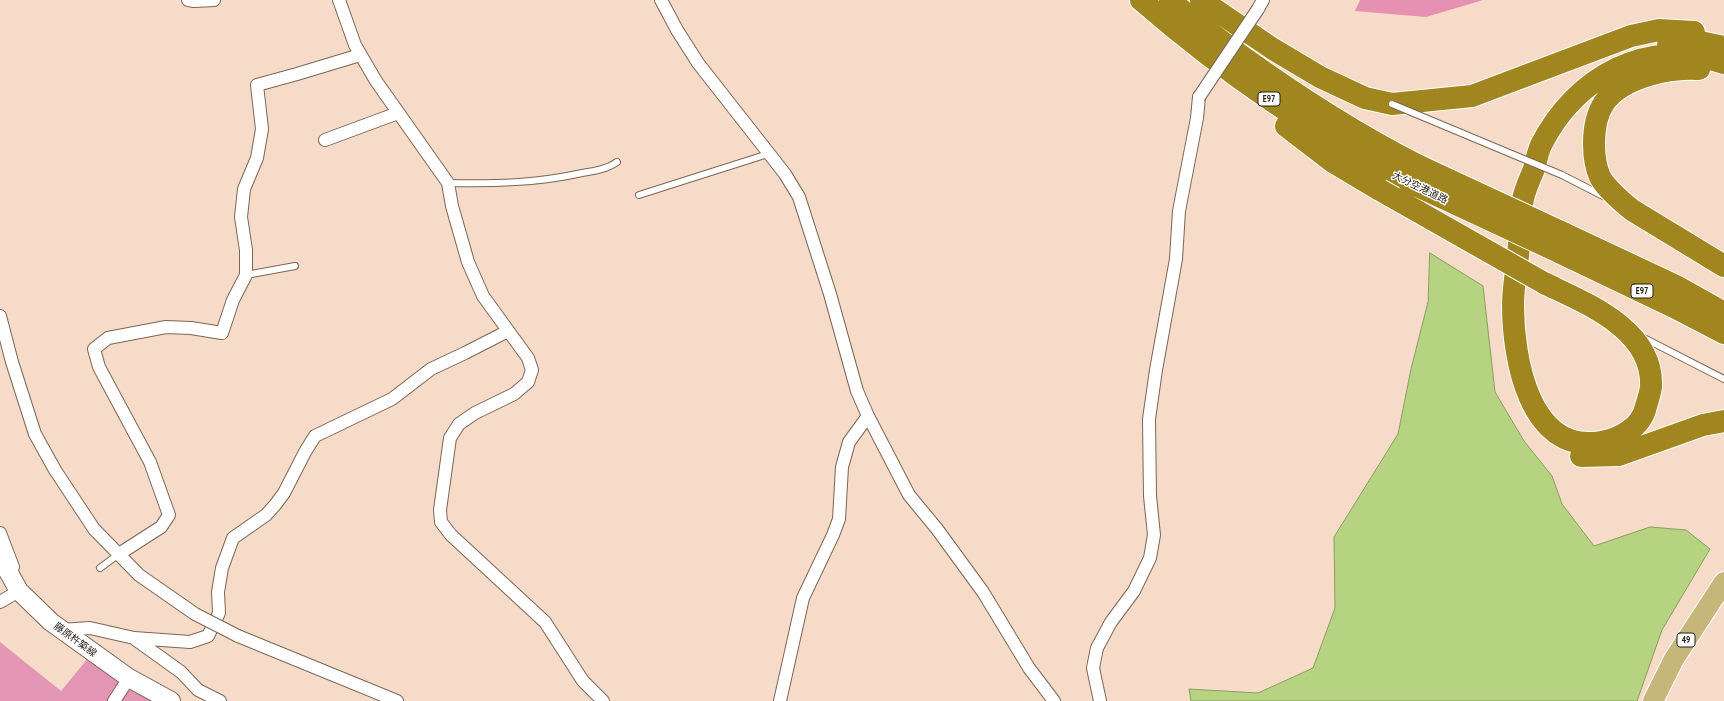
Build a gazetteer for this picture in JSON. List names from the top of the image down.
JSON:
{
  "streets": {
    "highway": ["E97", "大分空港道路"],
    "main road": ["藤原杵築線", "49"]
  }
}
